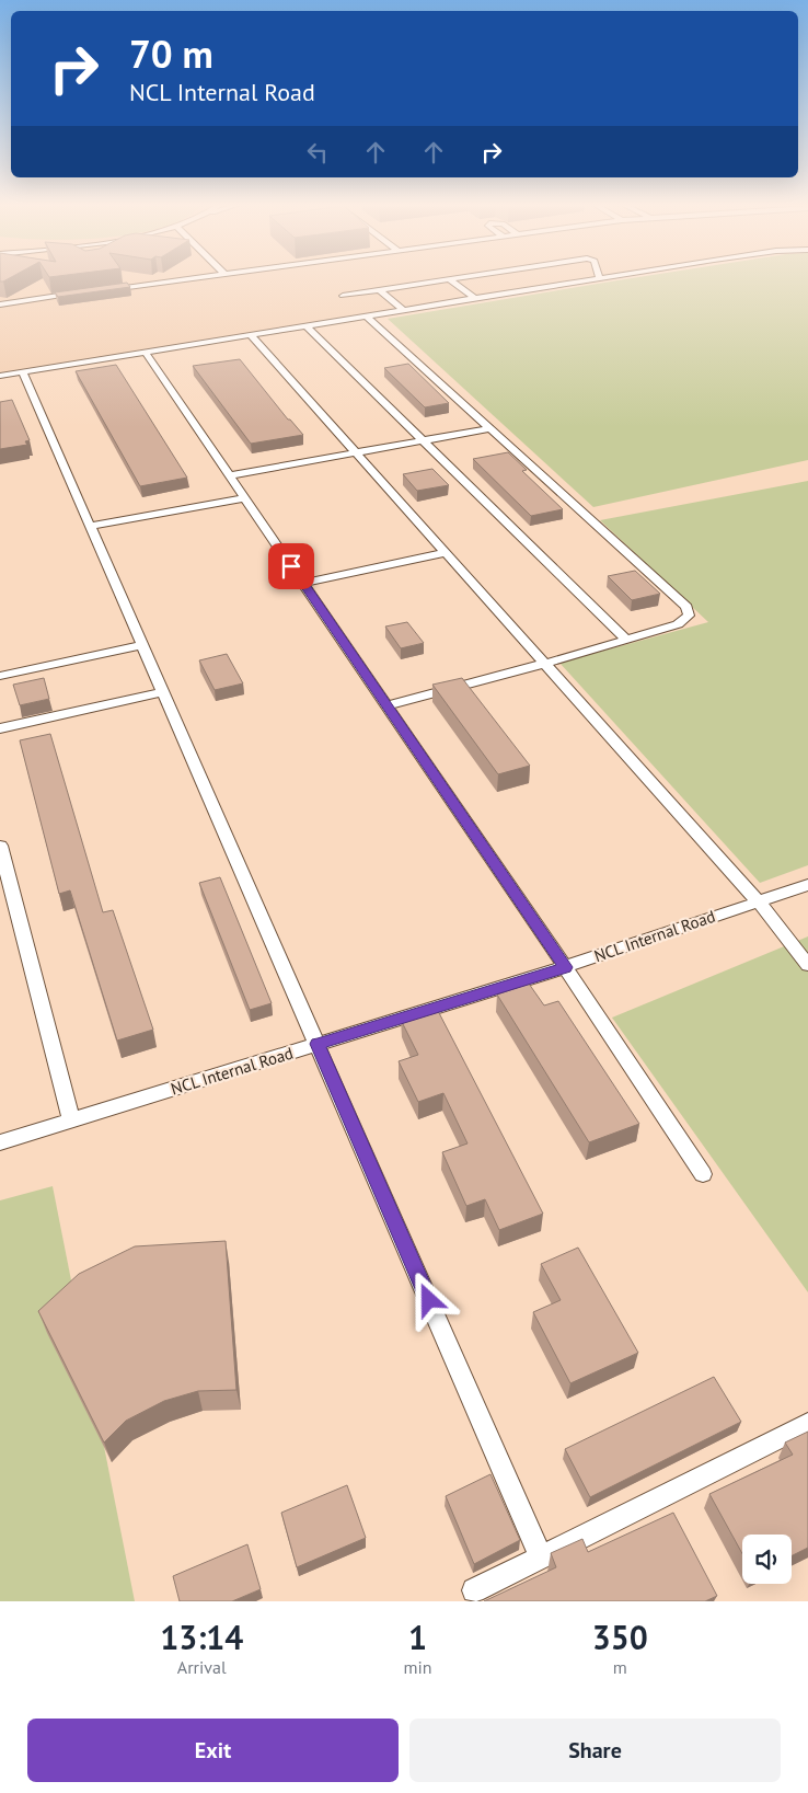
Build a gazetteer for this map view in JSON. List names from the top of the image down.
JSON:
{
  "streets": {
    "lane": ["NCL Internal Road"]
  },
  "page": {
    "turn": ["70 m", "NCL Internal Road"],
    "eta": [
      "13:14",
      "Arrival",
      "1",
      "min",
      "350",
      "m"
    ],
    "buttons": ["Exit", "Share"]
  }
}
